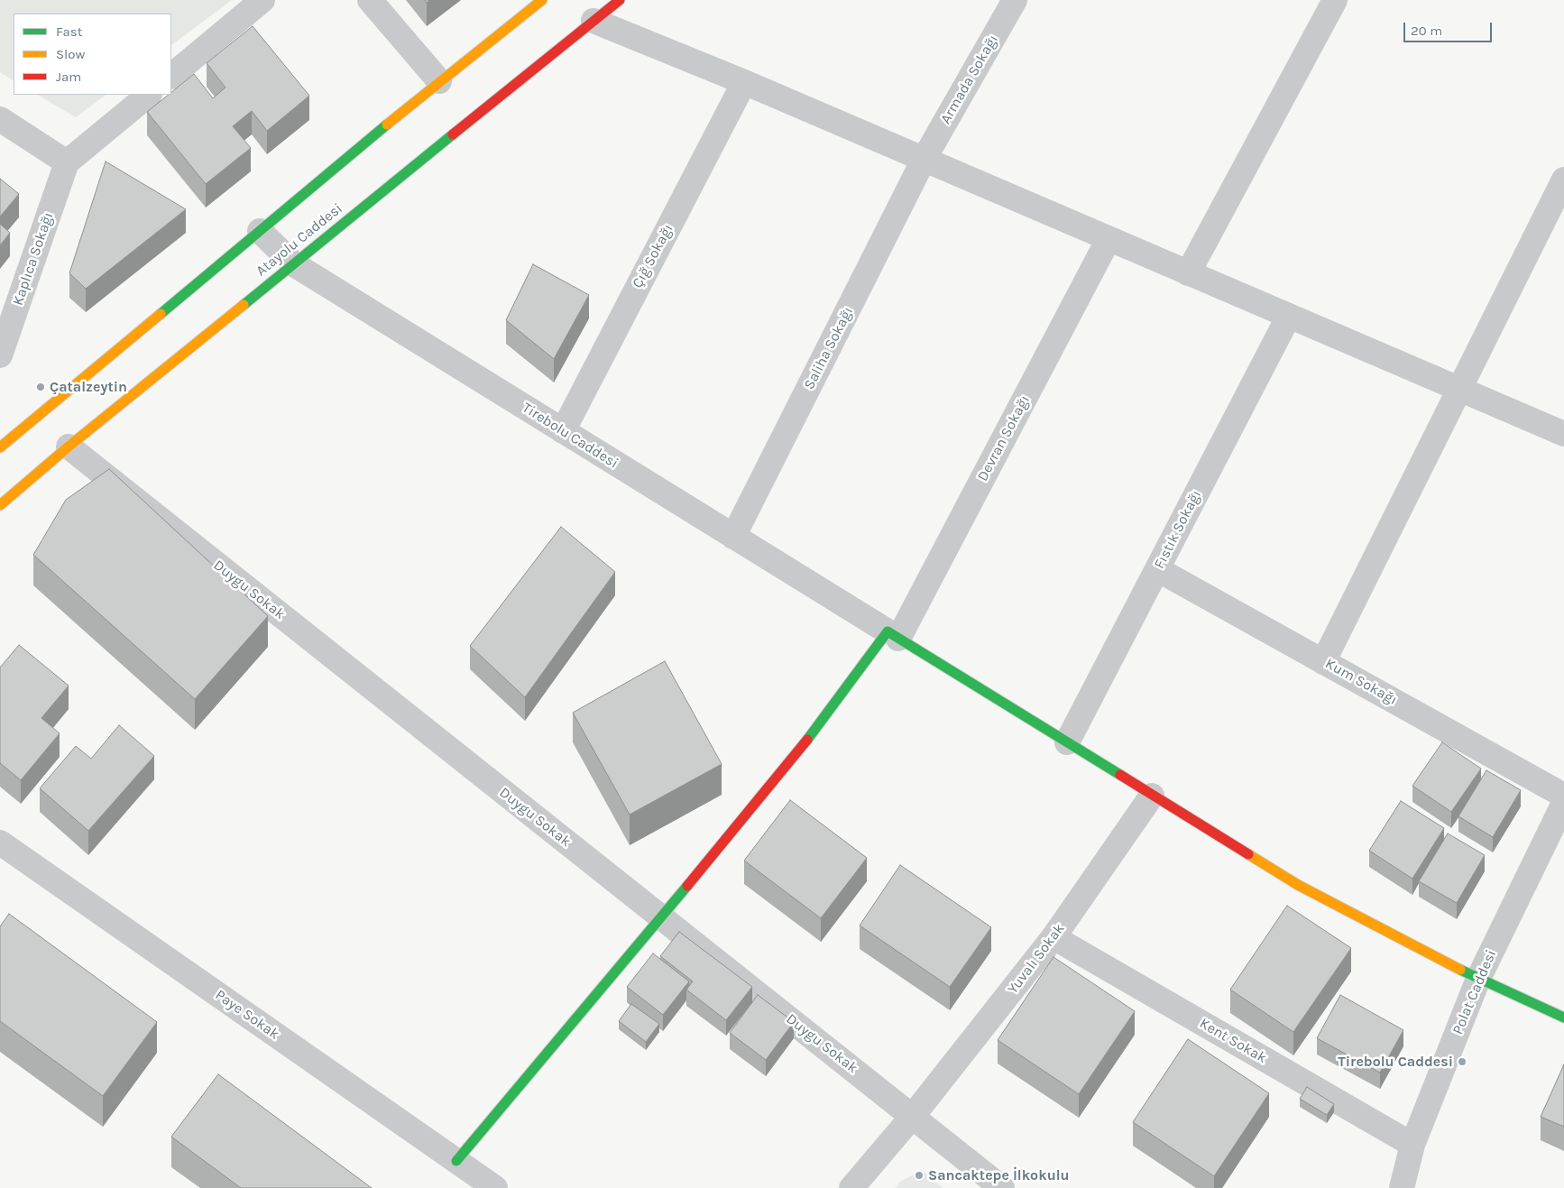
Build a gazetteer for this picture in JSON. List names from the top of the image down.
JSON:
{
  "streets": {
    "main road": ["Atayolu Caddesi"],
    "street": [
      "Armada Sokağı",
      "Çığ Sokağı",
      "Kaplıca Sokağı",
      "Saliha Sokağı",
      "Tirebolu Caddesi",
      "Devran Sokağı",
      "Fıstık Sokağı",
      "Duygu Sokak",
      "Kum Sokağı",
      "Yuvalı Sokak",
      "Polat Caddesi",
      "Paye Sokak",
      "Kent Sokak"
    ]
  },
  "crossings": [
    ["Armada Sokağı", "Saliha Sokağı"],
    ["Atayolu Caddesi", "Tirebolu Caddesi"],
    ["Atayolu Caddesi", "Duygu Sokak"],
    ["Çığ Sokağı", "Tirebolu Caddesi"],
    ["Saliha Sokağı", "Tirebolu Caddesi"],
    ["Tirebolu Caddesi", "Devran Sokağı"],
    ["Fıstık Sokağı", "Kum Sokağı"],
    ["Duygu Sokak", "Yuvalı Sokak"],
    ["Yuvalı Sokak", "Kent Sokak"],
    ["Polat Caddesi", "Kent Sokak"]
  ],
  "places": ["Çatalzeytin", "Tirebolu Caddesi", "Sancaktepe İlkokulu"],
  "legend": ["Fast", "Slow", "Jam"],
  "scale_bar": "20 m"
}
